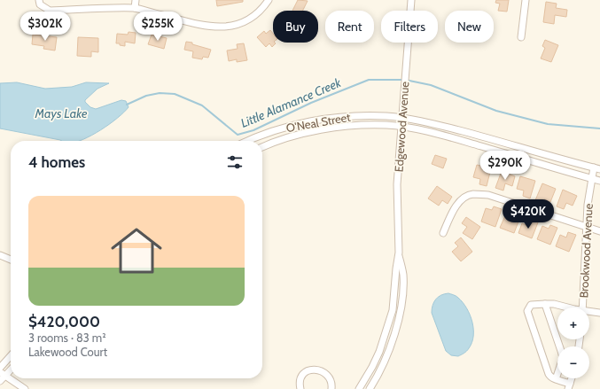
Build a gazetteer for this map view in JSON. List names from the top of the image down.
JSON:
{
  "streets": {
    "street": ["O'Neal Street", "Edgewood Avenue", "Brookwood Avenue"]
  },
  "crossings": [
    ["O'Neal Street", "Edgewood Avenue"],
    ["O'Neal Street", "Brookwood Avenue"]
  ],
  "water": ["Little Alamance Creek", "Mays Lake"],
  "page": {
    "chip": [
      "Buy",
      "Rent",
      "Filters",
      "New"
    ],
    "price": [
      "$302K",
      "$255K",
      "$290K",
      "$420K"
    ],
    "heading": "4 homes",
    "list": [
      {
        "name": "$420,000",
        "note": "3 rooms · 83 m² · Lakewood Court"
      }
    ],
    "map_buttons": ["+", "−"]
  }
}
